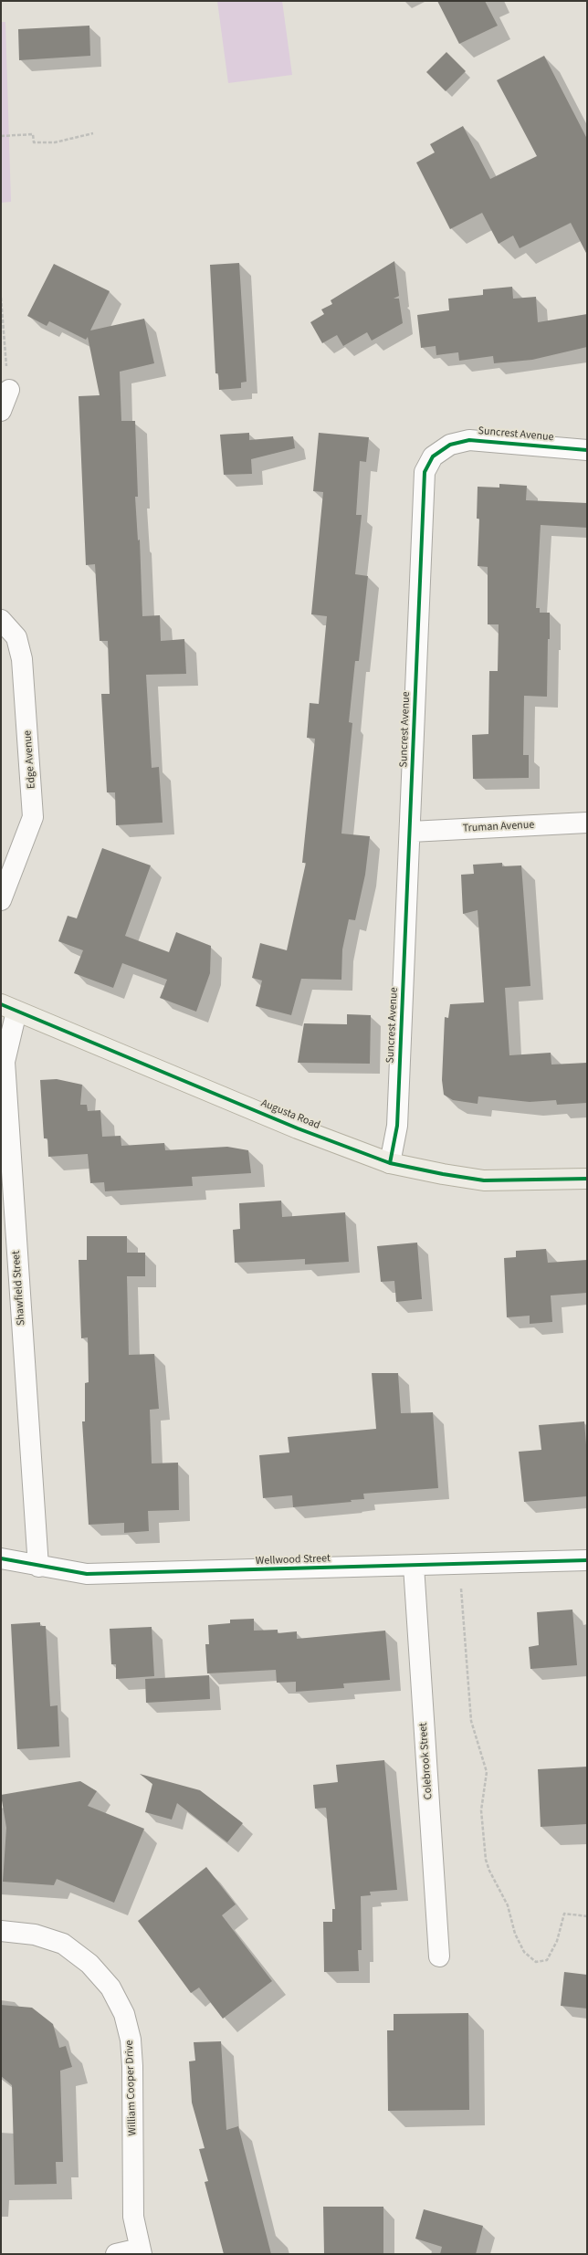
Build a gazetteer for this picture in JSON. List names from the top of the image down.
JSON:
{
  "streets": {
    "main road": ["Augusta Road"],
    "street": [
      "Suncrest Avenue",
      "Edge Avenue",
      "Truman Avenue",
      "Shawfield Street",
      "Wellwood Street",
      "Colebrook Street",
      "William Cooper Drive"
    ]
  },
  "crossings": [
    ["Suncrest Avenue", "Truman Avenue"],
    ["Suncrest Avenue", "Augusta Road"],
    ["Augusta Road", "Shawfield Street"],
    ["Shawfield Street", "Wellwood Street"],
    ["Wellwood Street", "Colebrook Street"]
  ]
}
